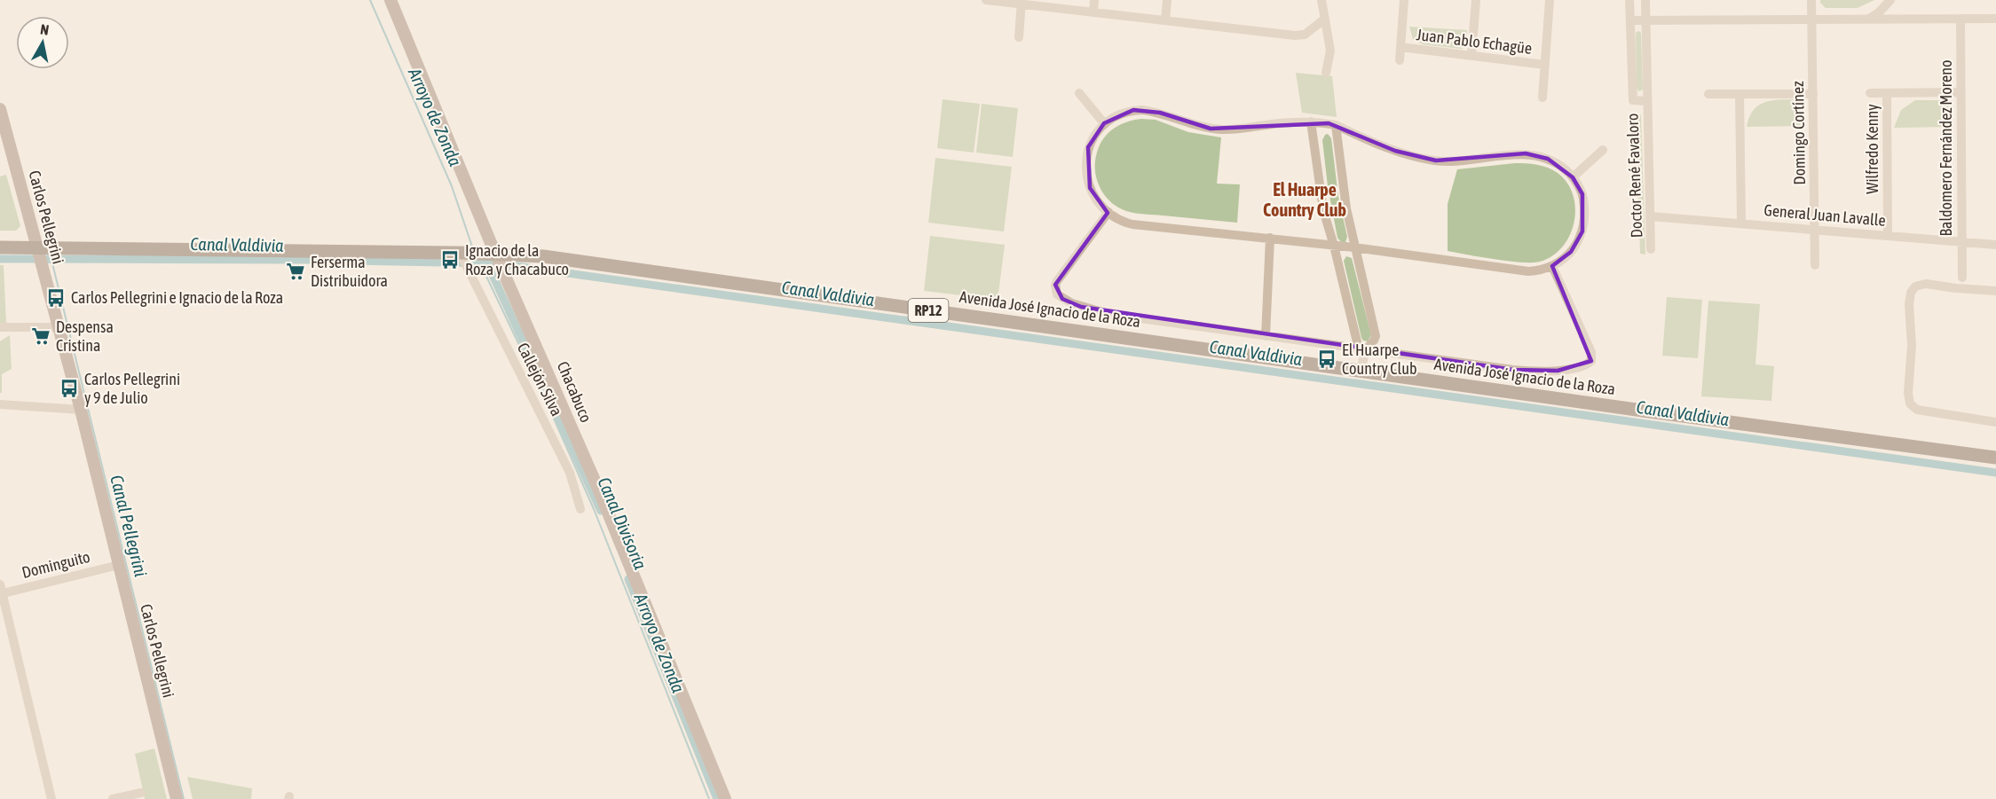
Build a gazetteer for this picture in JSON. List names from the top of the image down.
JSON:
{
  "streets": {
    "main road": ["Avenida José Ignacio de la Roza", "RP12"],
    "street": [
      "Juan Pablo Echagüe",
      "Domingo Cortínez",
      "Baldomero Fernández Moreno",
      "Wilfredo Kenny",
      "Doctor René Favaloro",
      "General Juan Lavalle",
      "Carlos Pellegrini",
      "Callejón Silva",
      "Chacabuco",
      "Dominguito"
    ]
  },
  "crossings": [
    ["Domingo Cortínez", "General Juan Lavalle"],
    ["Baldomero Fernández Moreno", "General Juan Lavalle"],
    ["Wilfredo Kenny", "General Juan Lavalle"],
    ["Doctor René Favaloro", "General Juan Lavalle"],
    ["Carlos Pellegrini", "Avenida José Ignacio de la Roza"],
    ["Carlos Pellegrini", "Dominguito"],
    ["Avenida José Ignacio de la Roza", "Callejón Silva"],
    ["Avenida José Ignacio de la Roza", "Chacabuco"]
  ],
  "districts": ["El Huarpe Country Club"],
  "water": [
    "Arroyo de Zonda",
    "Canal Valdivia",
    "Canal Divisoria",
    "Canal Pellegrini"
  ],
  "places": {
    "bus stop": [
      "Ignacio de la Roza y Chacabuco",
      "Carlos Pellegrini e Ignacio de la Roza",
      "El Huarpe Country Club",
      "Carlos Pellegrini y 9 de Julio"
    ],
    "supermarket": ["Ferserma Distribuidora", "Despensa Cristina"]
  },
  "north": "top"
}
